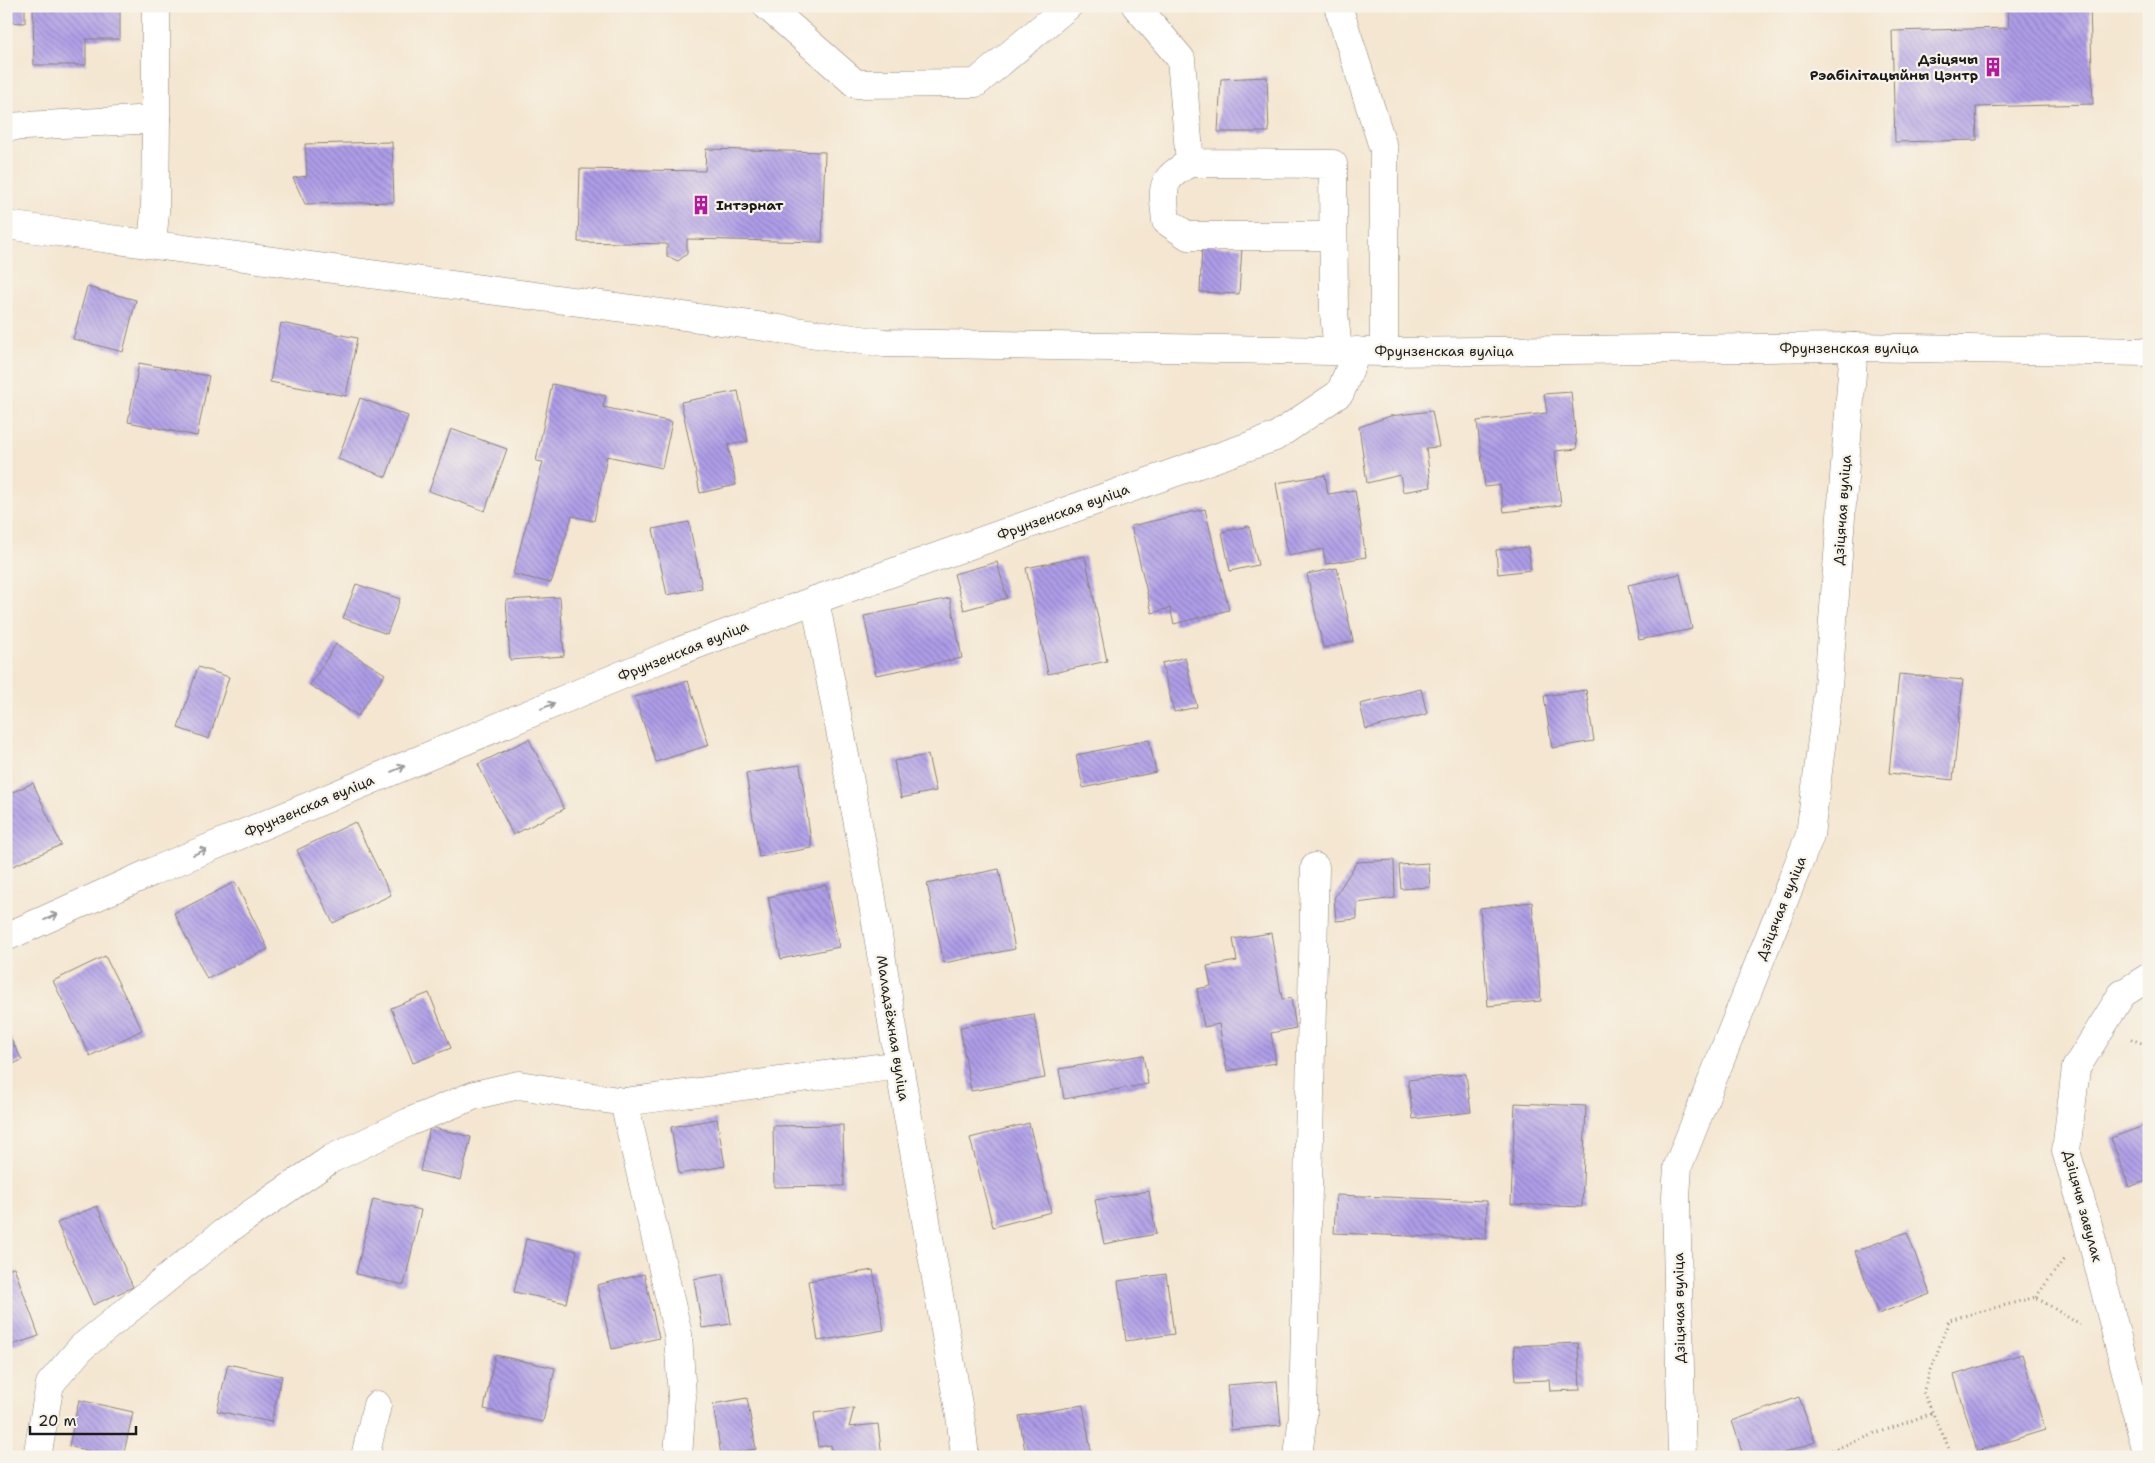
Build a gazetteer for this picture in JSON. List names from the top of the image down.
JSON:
{
  "streets": {
    "street": [
      "Фрунзенская вуліца",
      "Дзіцячая вуліца",
      "Маладзёжная вуліца",
      "Дзіцячы завулак"
    ]
  },
  "crossings": [
    ["Фрунзенская вуліца", "Дзіцячая вуліца"],
    ["Фрунзенская вуліца", "Маладзёжная вуліца"]
  ],
  "one_way": ["Фрунзенская вуліца"],
  "places": {
    "building": ["Дзіцячы Рэабілітацыйны Цэнтр", "Інтэрнат"]
  },
  "scale_bar": "20 m"
}
